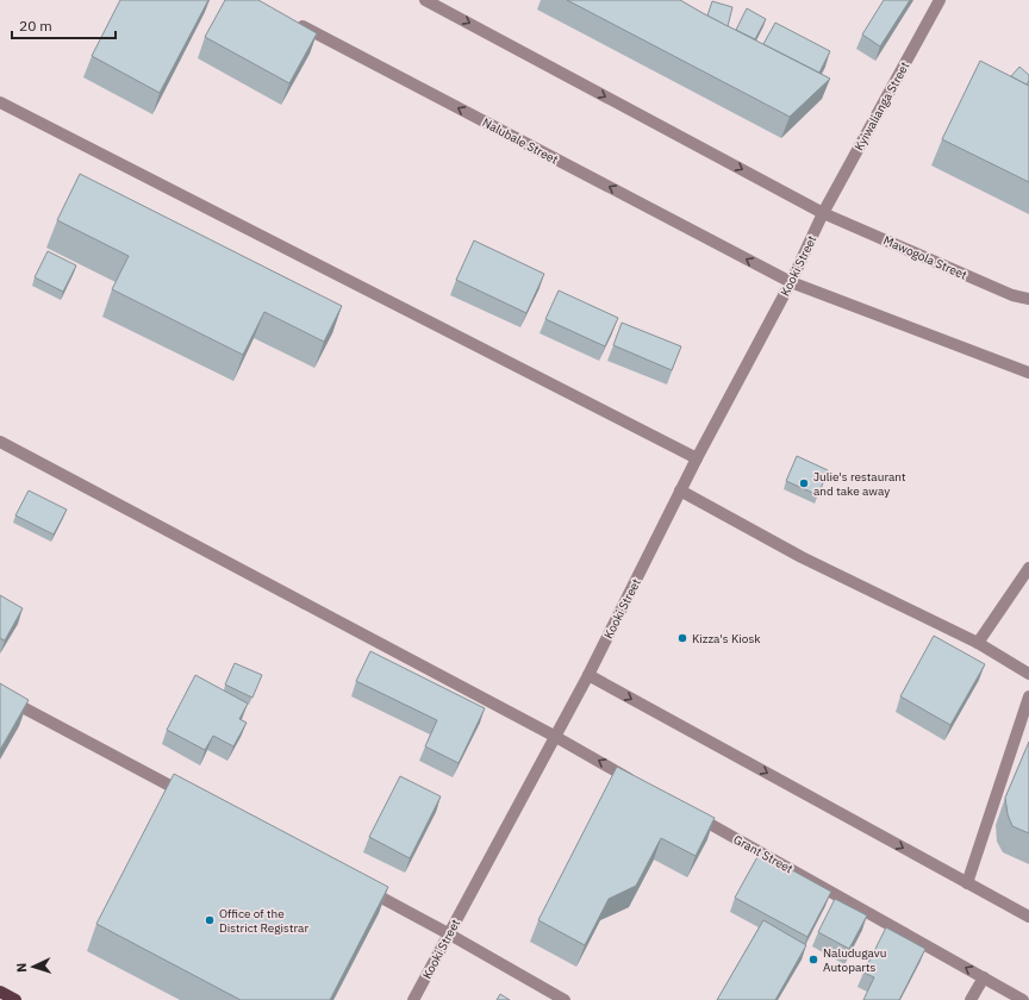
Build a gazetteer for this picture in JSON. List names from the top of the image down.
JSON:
{
  "streets": {
    "street": [
      "Kyiwalianga Street",
      "Nalubale Street",
      "Mawogola Street",
      "Kooki Street",
      "Grant Street"
    ]
  },
  "crossings": [
    ["Kyiwalianga Street", "Mawogola Street"],
    ["Kyiwalianga Street", "Kooki Street"],
    ["Nalubale Street", "Kooki Street"],
    ["Mawogola Street", "Kooki Street"]
  ],
  "places": [
    "Julie's restaurant and take away",
    "Kizza's Kiosk",
    "Office of the District Registrar",
    "Naludugavu Autoparts"
  ],
  "scale_bar": "20 m",
  "north": "left"
}
